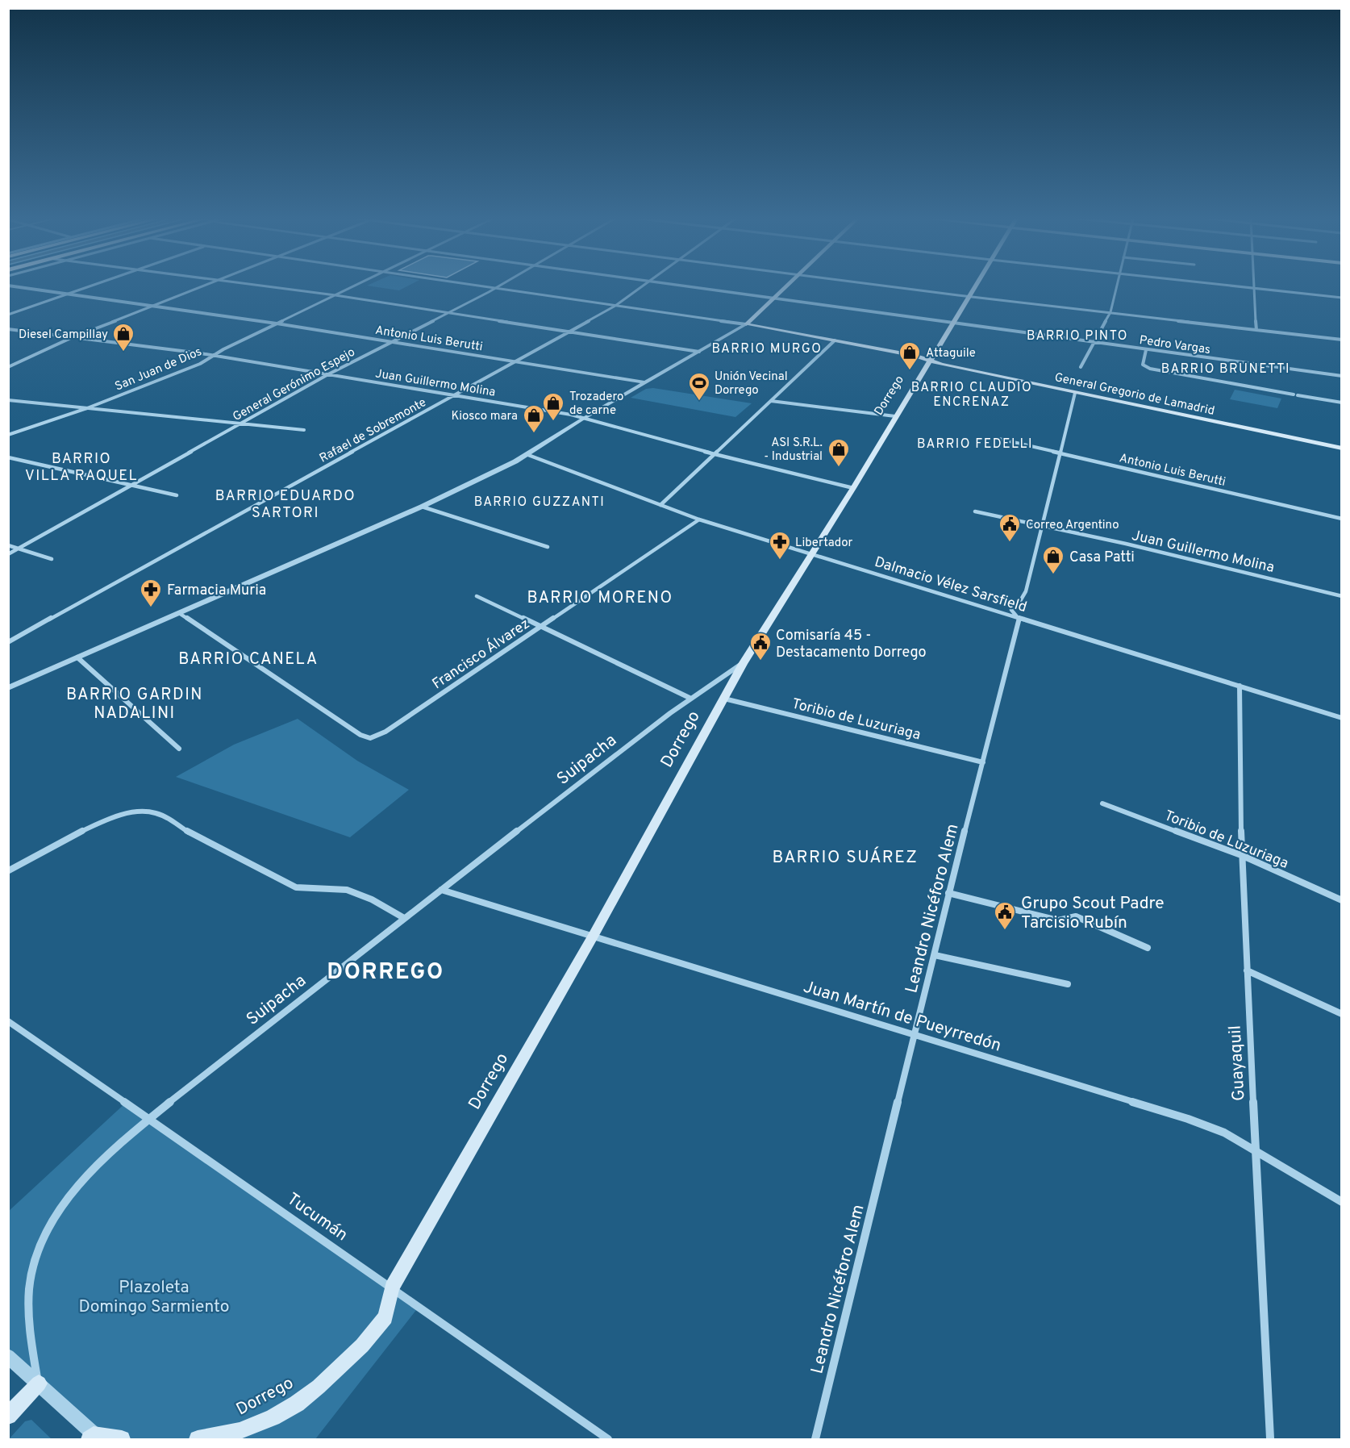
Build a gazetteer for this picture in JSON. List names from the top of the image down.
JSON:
{
  "streets": {
    "main road": ["General Gregorio de Lamadrid", "Dorrego"],
    "street": [
      "Antonio Luis Berutti",
      "Pedro Vargas",
      "San Juan de Dios",
      "Juan Guillermo Molina",
      "General Gerónimo Espejo",
      "Rafael de Sobremonte",
      "Dalmacio Vélez Sarsfield",
      "Francisco Álvarez",
      "Toribio de Luzuriaga",
      "Suipacha",
      "Leandro Nicéforo Alem",
      "Juan Martín de Pueyrredón",
      "Guayaquil",
      "Tucumán"
    ]
  },
  "crossings": [
    ["Antonio Luis Berutti", "San Juan de Dios"],
    ["Antonio Luis Berutti", "General Gerónimo Espejo"],
    ["Antonio Luis Berutti", "Rafael de Sobremonte"],
    ["Antonio Luis Berutti", "Leandro Nicéforo Alem"],
    ["Pedro Vargas", "Dorrego"],
    ["San Juan de Dios", "Juan Guillermo Molina"],
    ["Juan Guillermo Molina", "General Gerónimo Espejo"],
    ["Juan Guillermo Molina", "Dorrego"],
    ["Juan Guillermo Molina", "Rafael de Sobremonte"],
    ["Juan Guillermo Molina", "Leandro Nicéforo Alem"],
    ["General Gerónimo Espejo", "General Gregorio de Lamadrid"],
    ["General Gregorio de Lamadrid", "Dorrego"],
    ["General Gregorio de Lamadrid", "Rafael de Sobremonte"],
    ["General Gregorio de Lamadrid", "Leandro Nicéforo Alem"],
    ["Dorrego", "Dalmacio Vélez Sarsfield"],
    ["Dorrego", "Toribio de Luzuriaga"],
    ["Dorrego", "Suipacha"],
    ["Dorrego", "Juan Martín de Pueyrredón"],
    ["Dorrego", "Tucumán"],
    ["Dalmacio Vélez Sarsfield", "Francisco Álvarez"],
    ["Dalmacio Vélez Sarsfield", "Leandro Nicéforo Alem"],
    ["Dalmacio Vélez Sarsfield", "Guayaquil"],
    ["Toribio de Luzuriaga", "Leandro Nicéforo Alem"],
    ["Toribio de Luzuriaga", "Guayaquil"],
    ["Suipacha", "Juan Martín de Pueyrredón"],
    ["Suipacha", "Tucumán"],
    ["Leandro Nicéforo Alem", "Juan Martín de Pueyrredón"],
    ["Juan Martín de Pueyrredón", "Guayaquil"]
  ],
  "districts": [
    "BARRIO PINTO",
    "BARRIO MURGO",
    "BARRIO BRUNETTI",
    "BARRIO CLAUDIO ENCRENAZ",
    "BARRIO FEDELLI",
    "BARRIO VILLA RAQUEL",
    "BARRIO EDUARDO SARTORI",
    "BARRIO GUZZANTI",
    "BARRIO MORENO",
    "BARRIO CANELA",
    "BARRIO GARDIN NADALINI",
    "BARRIO SUÁREZ",
    "DORREGO"
  ],
  "parks": ["Plazoleta Domingo Sarmiento"],
  "places": {
    "shop": [
      "Diesel Campillay",
      "Attaguile",
      "Trozadero de carne",
      "Kiosco mara",
      "ASI S.R.L. - Industrial",
      "Casa Patti"
    ],
    "sports": ["Unión Vecinal Dorrego"],
    "public building": ["Correo Argentino", "Comisaría 45 - Destacamento Dorrego", "Grupo Scout Padre Tarcisio Rubín"],
    "pharmacy": ["Libertador", "Farmacia Muria"]
  }
}
